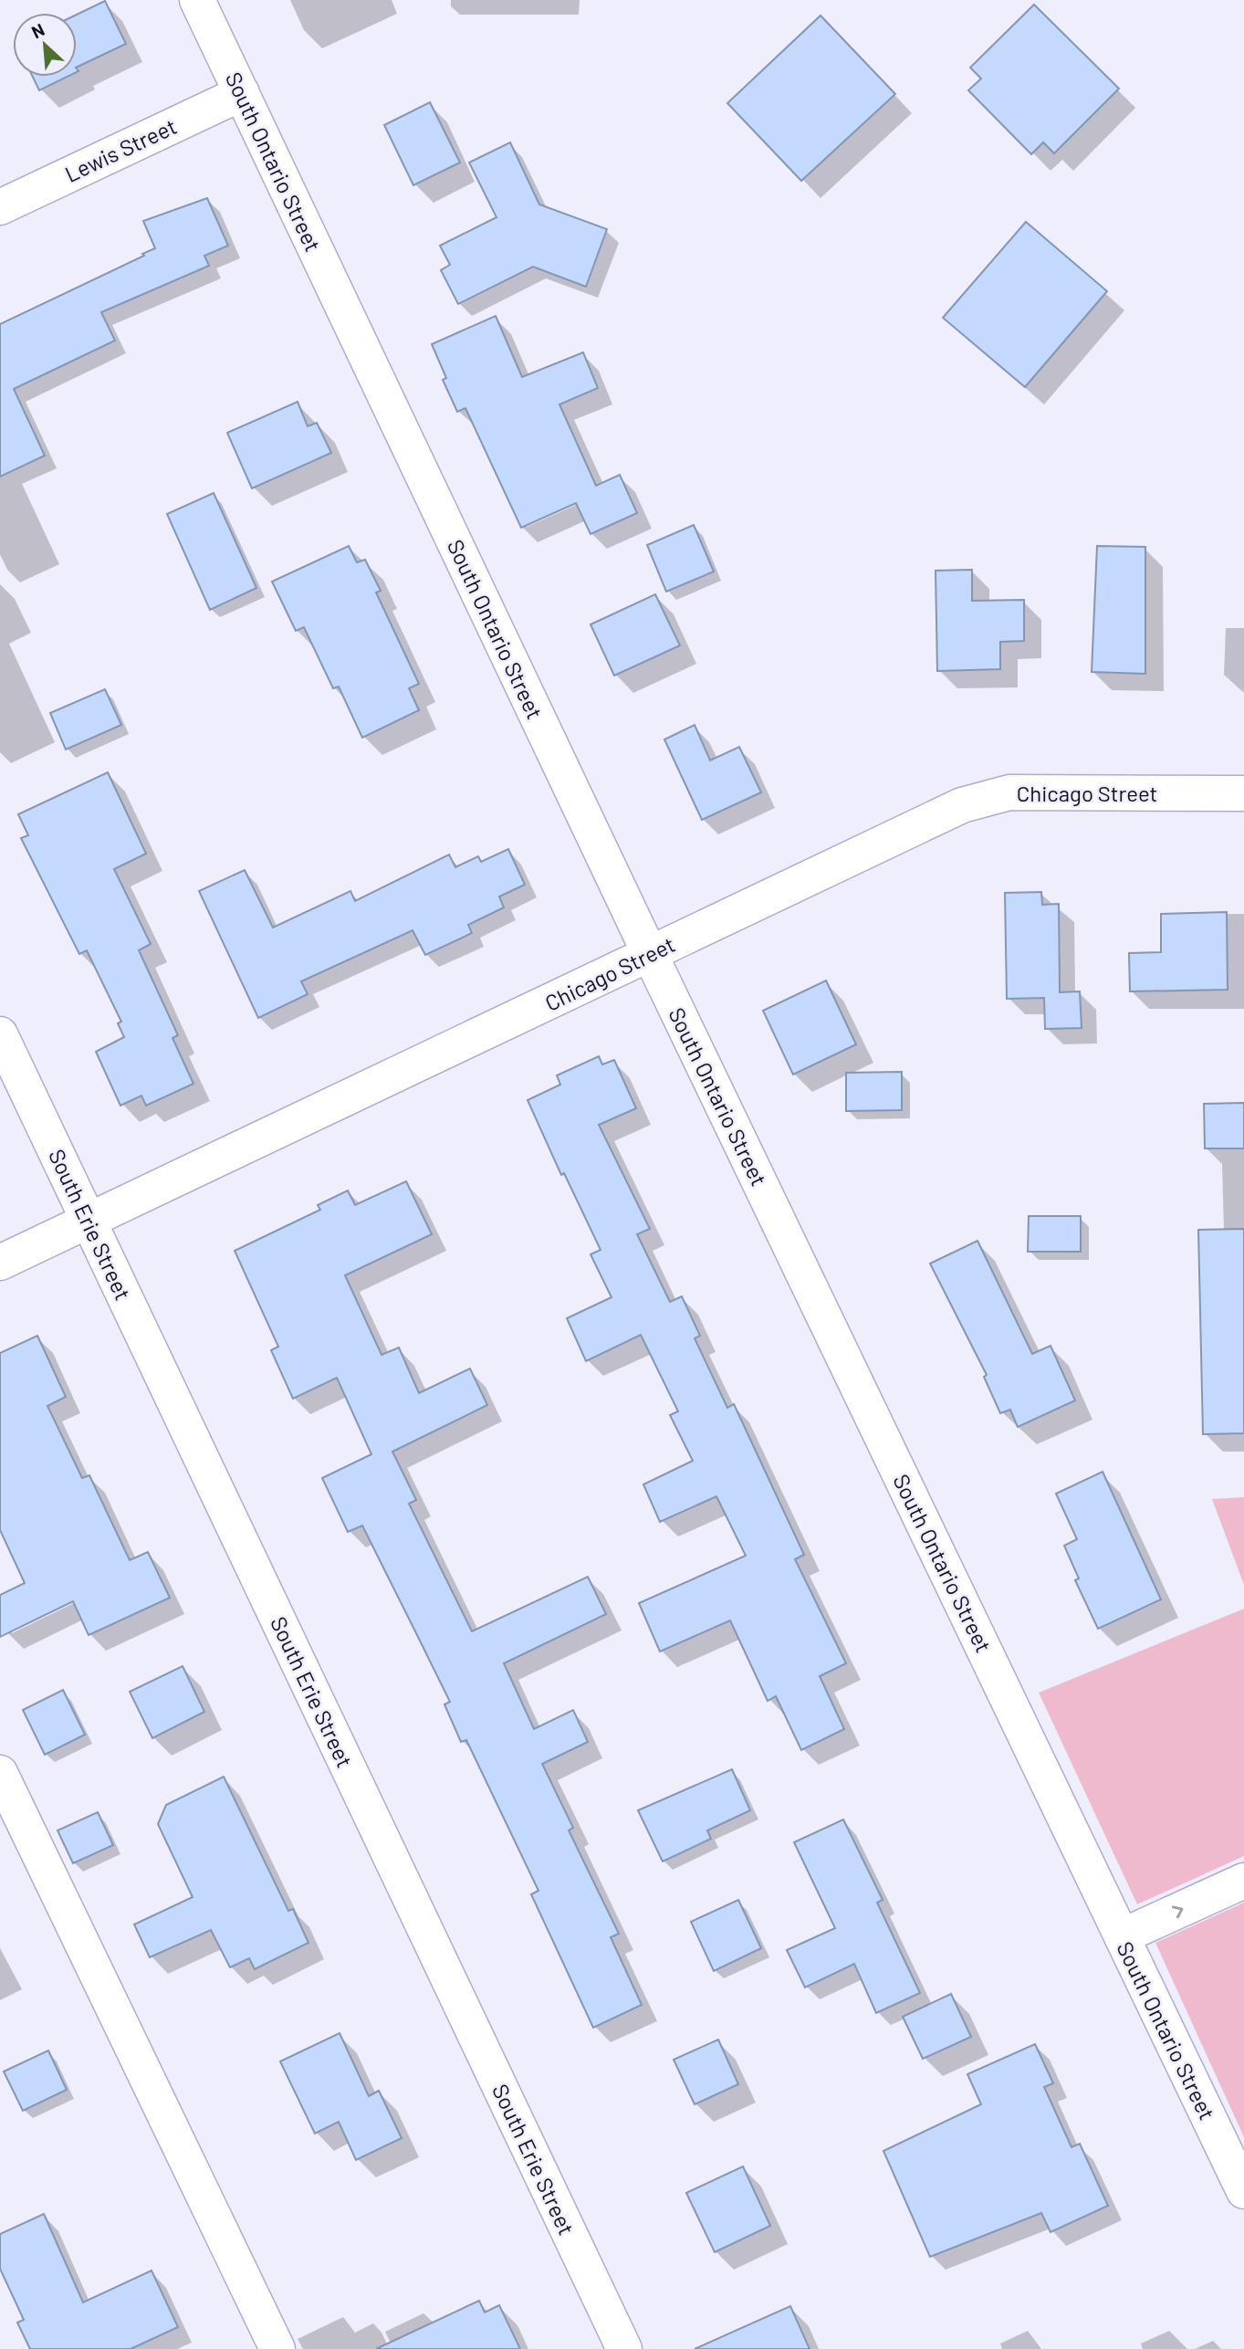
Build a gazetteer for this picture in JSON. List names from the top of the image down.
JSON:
{
  "streets": {
    "street": [
      "Lewis Street",
      "South Ontario Street",
      "Chicago Street",
      "South Erie Street"
    ]
  },
  "crossings": [
    ["Lewis Street", "South Ontario Street"],
    ["South Ontario Street", "Chicago Street"],
    ["Chicago Street", "South Erie Street"]
  ],
  "north": "top left"
}
